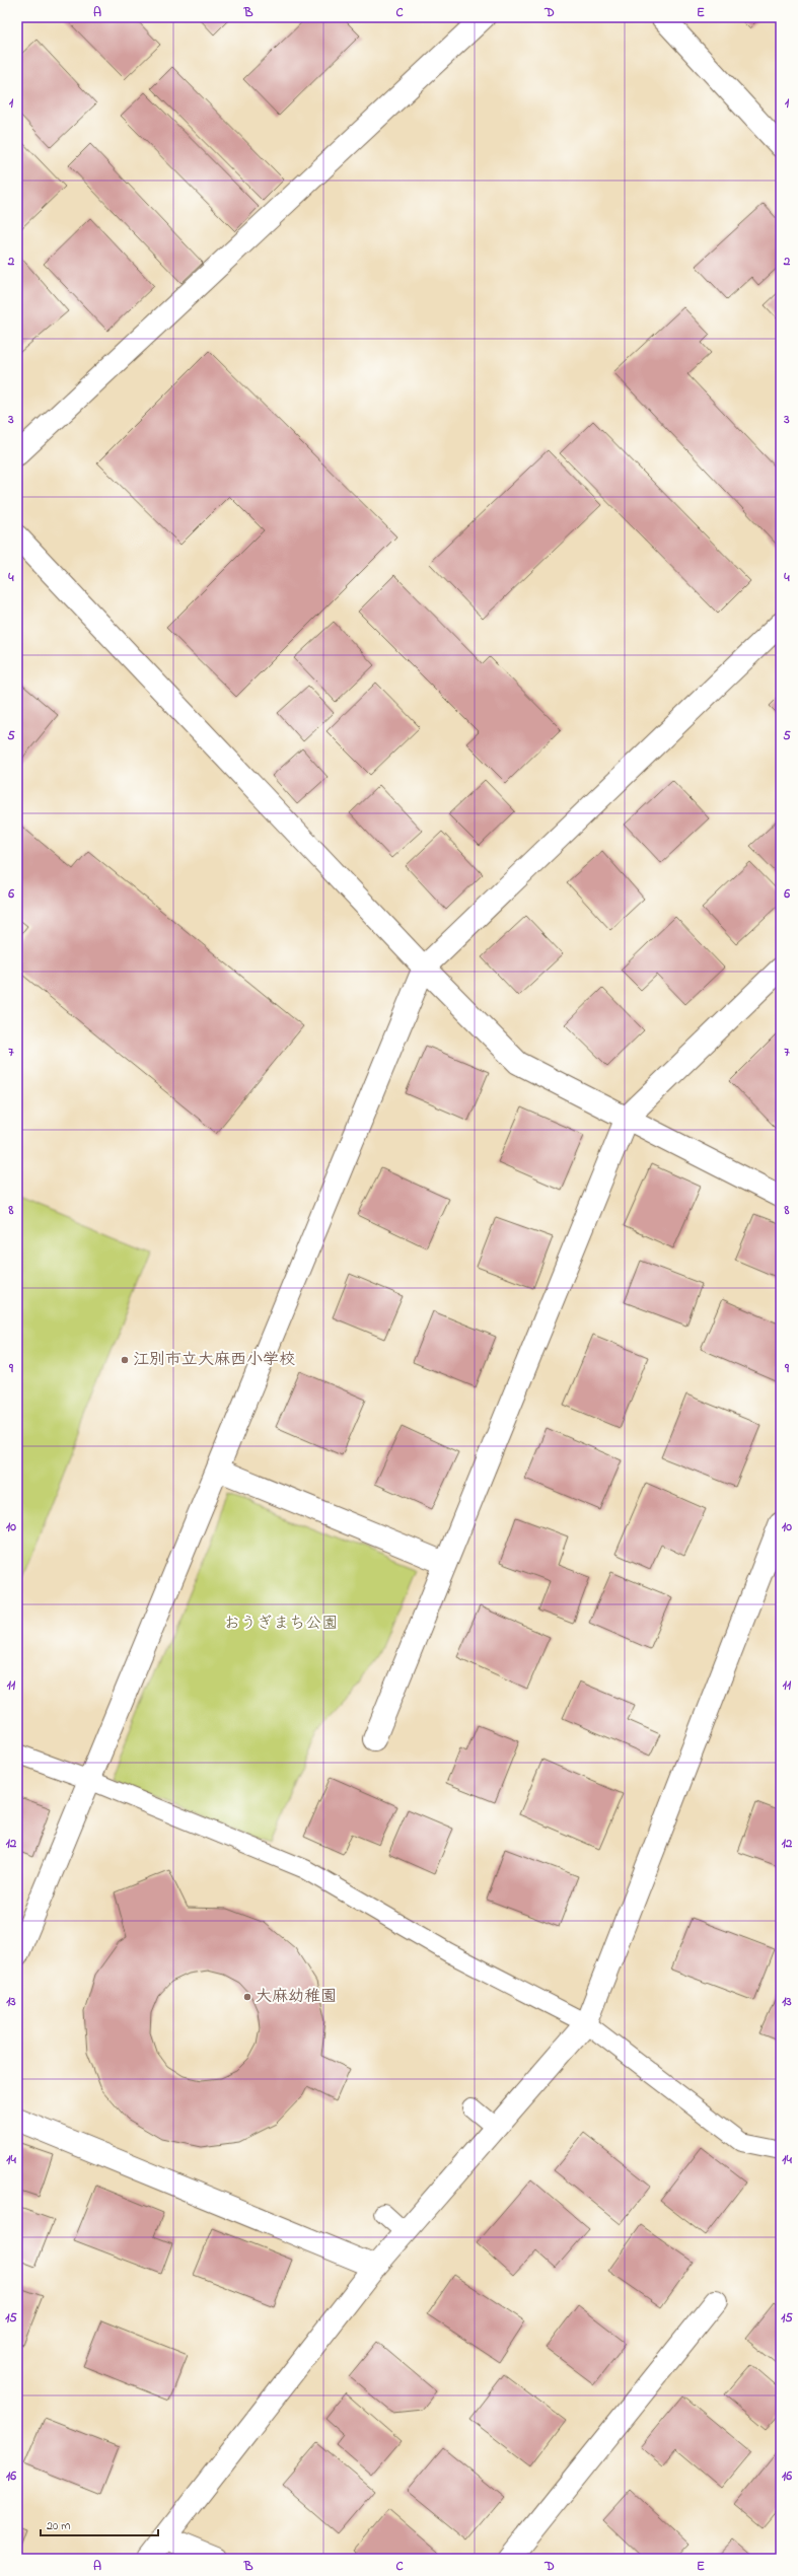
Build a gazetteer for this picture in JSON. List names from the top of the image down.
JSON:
{
  "parks": ["おうぎまち公園"],
  "places": ["江別市立大麻西小学校", "大麻幼稚園"],
  "scale_bar": "20 m",
  "grid": {
    "columns": [
      "A",
      "B",
      "C",
      "D",
      "E"
    ],
    "rows": [
      "1",
      "2",
      "3",
      "4",
      "5",
      "6",
      "7",
      "8",
      "9",
      "10",
      "11",
      "12",
      "13",
      "14",
      "15",
      "16"
    ]
  }
}
